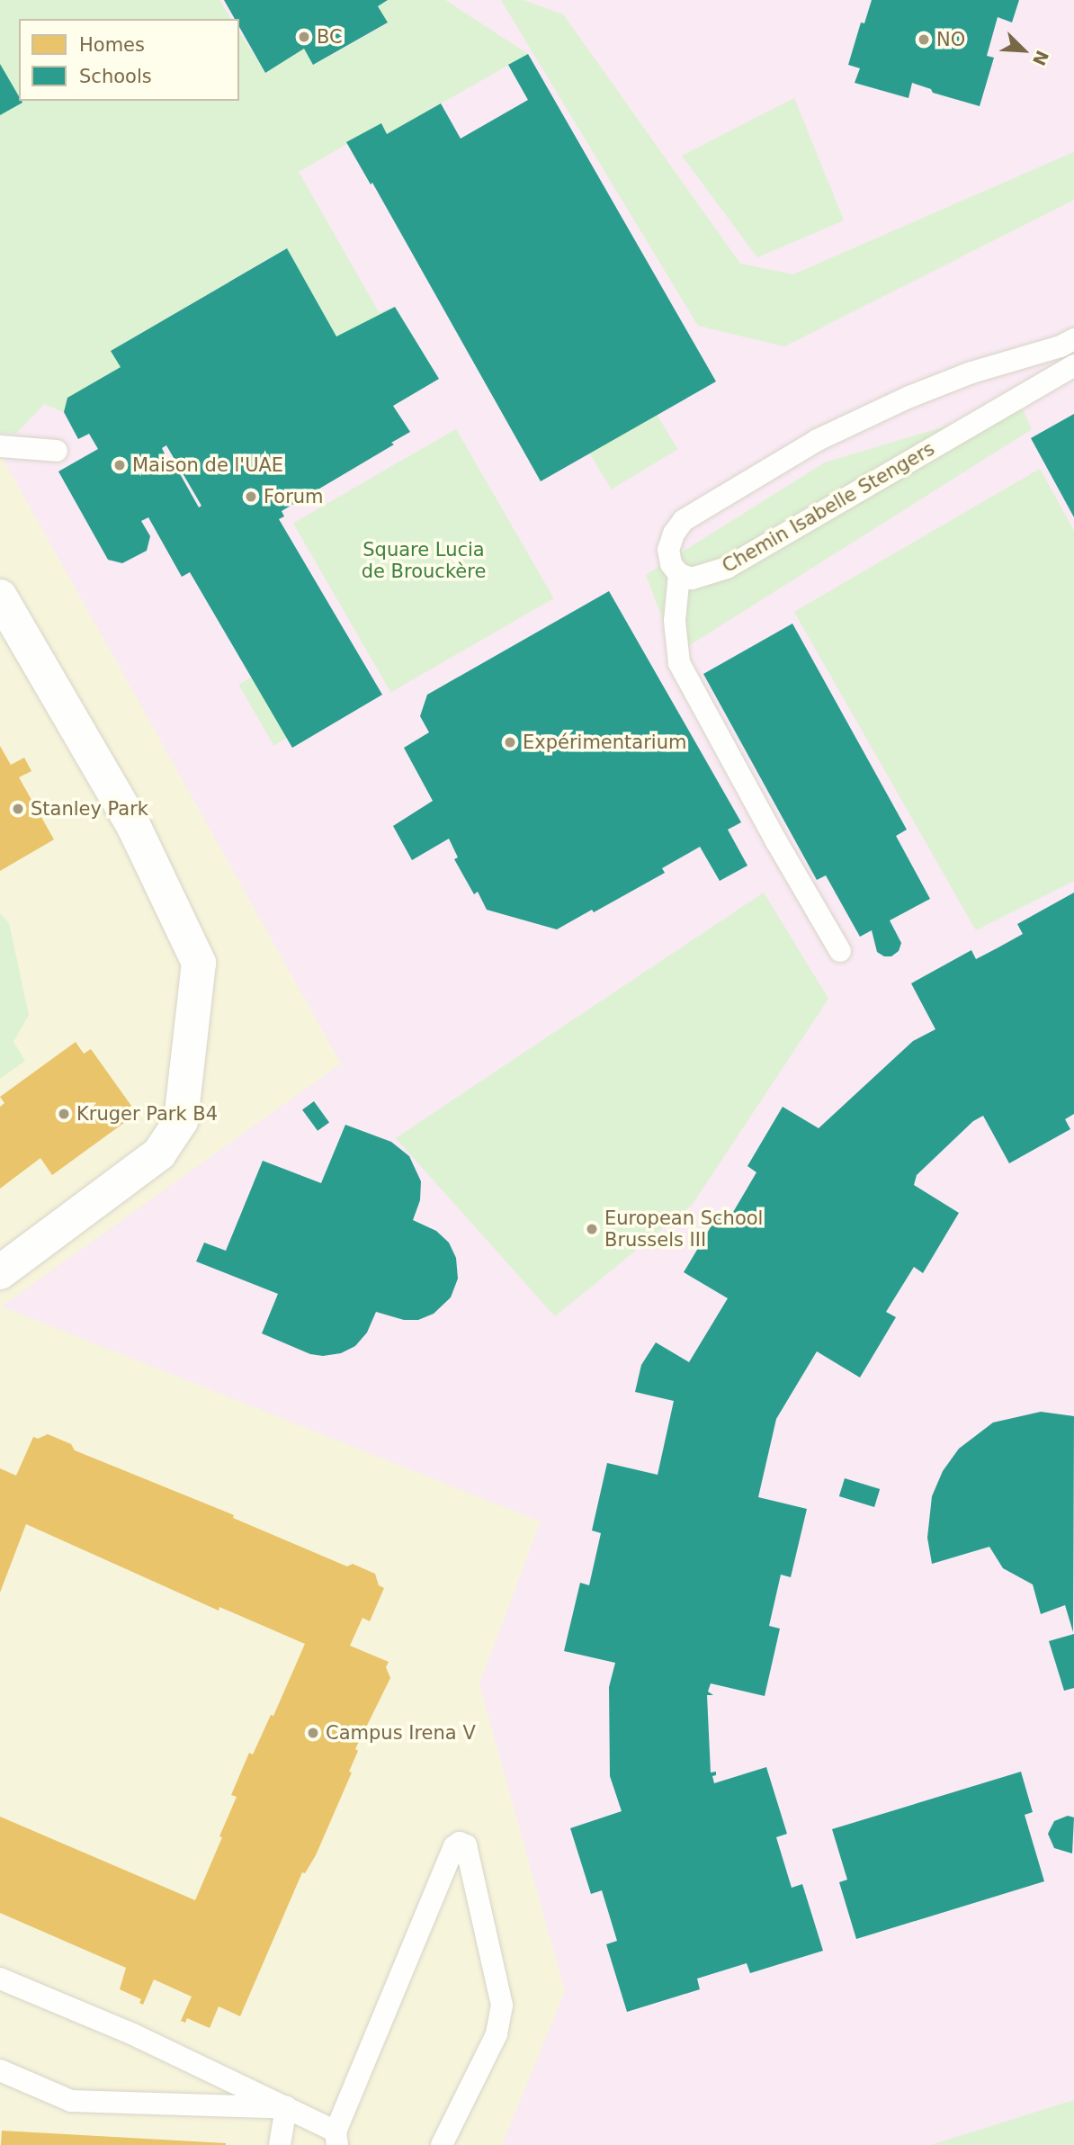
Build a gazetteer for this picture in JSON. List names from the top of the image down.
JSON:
{
  "streets": {
    "lane": ["Chemin Isabelle Stengers"]
  },
  "parks": ["Square Lucia de Brouckère"],
  "places": [
    "BC",
    "NO",
    "Maison de l'UAE",
    "Forum",
    "Expérimentarium",
    "Stanley Park",
    "Kruger Park B4",
    "European School Brussels III",
    "Campus Irena V"
  ],
  "legend": ["Homes", "Schools"],
  "north": "bottom right"
}
